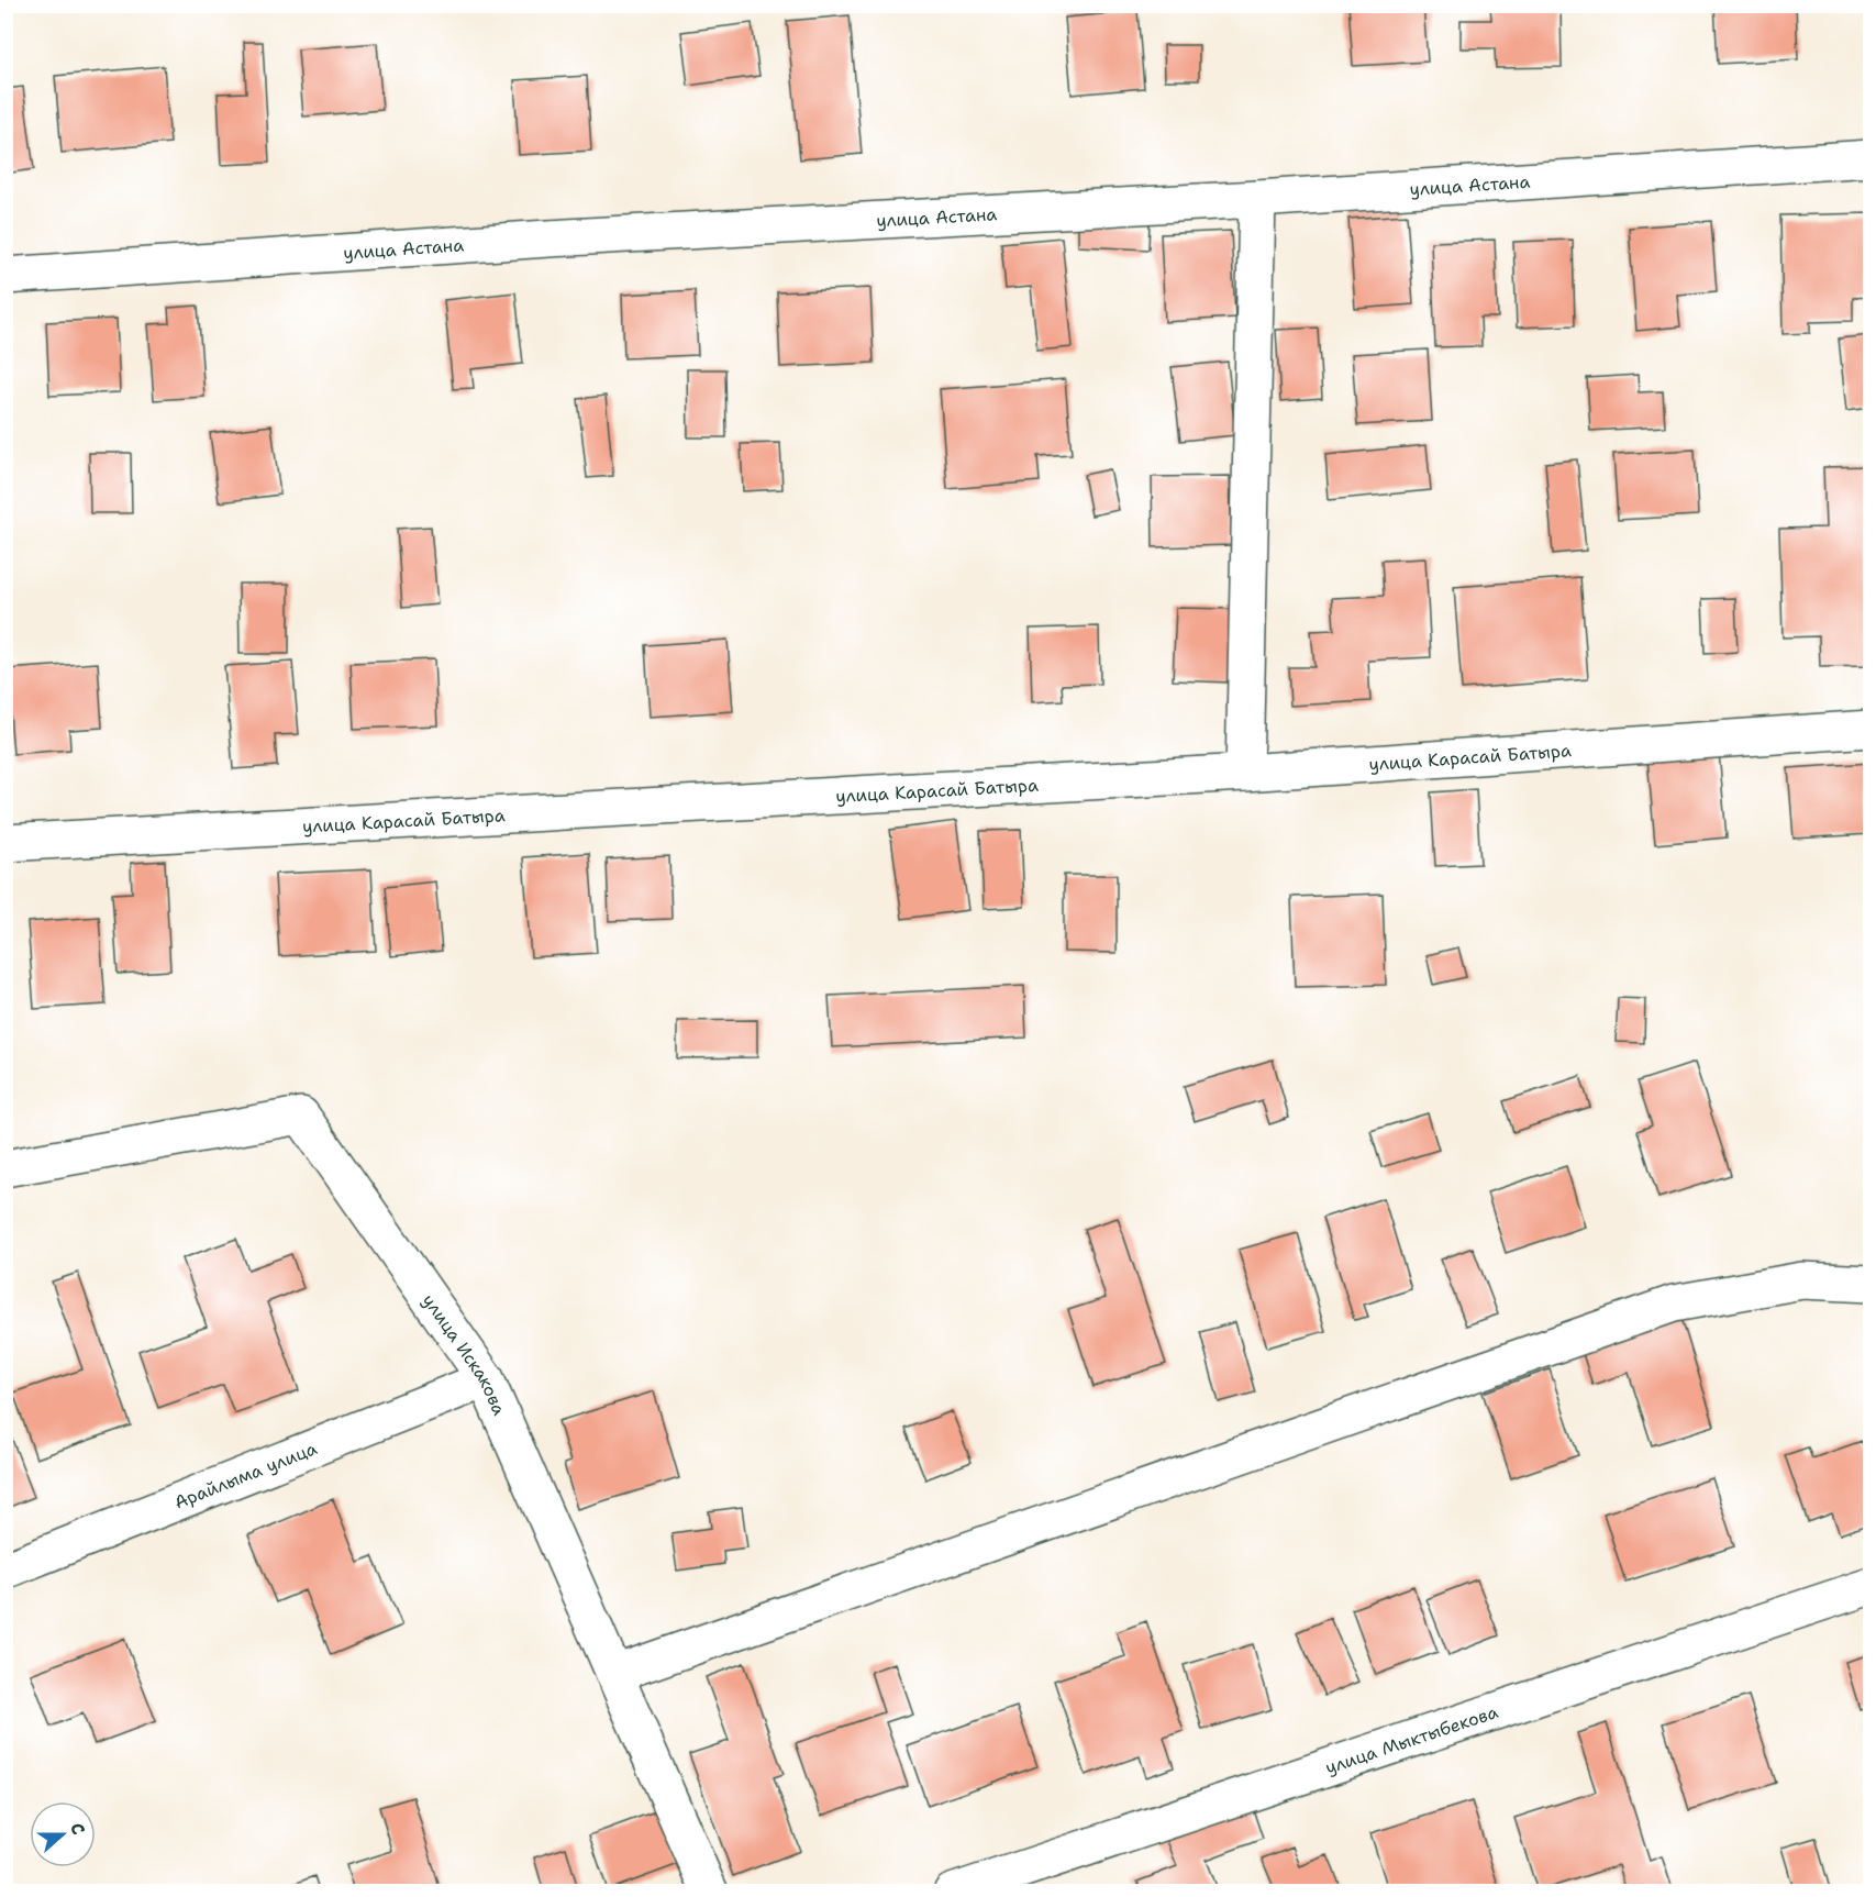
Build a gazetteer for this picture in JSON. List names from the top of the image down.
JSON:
{
  "streets": {
    "street": [
      "улица Астана",
      "улица Карасай Батыра",
      "улица Искакова",
      "Арайлыма улица",
      "улица Мыктыбекова"
    ]
  },
  "crossings": [
    ["улица Искакова", "Арайлыма улица"]
  ],
  "north": "right"
}
